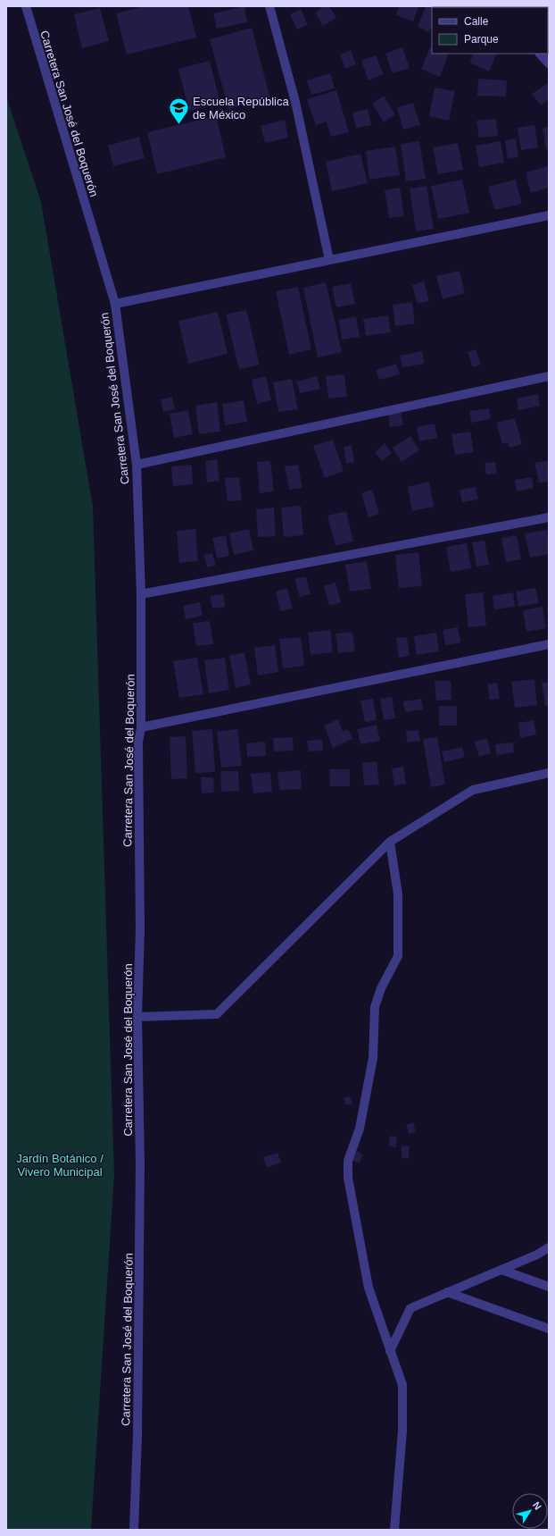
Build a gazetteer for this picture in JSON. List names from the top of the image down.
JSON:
{
  "streets": {
    "street": ["Carretera San José del Boquerón"]
  },
  "parks": ["Jardín Botánico / Vivero Municipal"],
  "places": {
    "school or university": ["Escuela República de México"]
  },
  "legend": ["Calle", "Parque"],
  "north": "top right"
}
